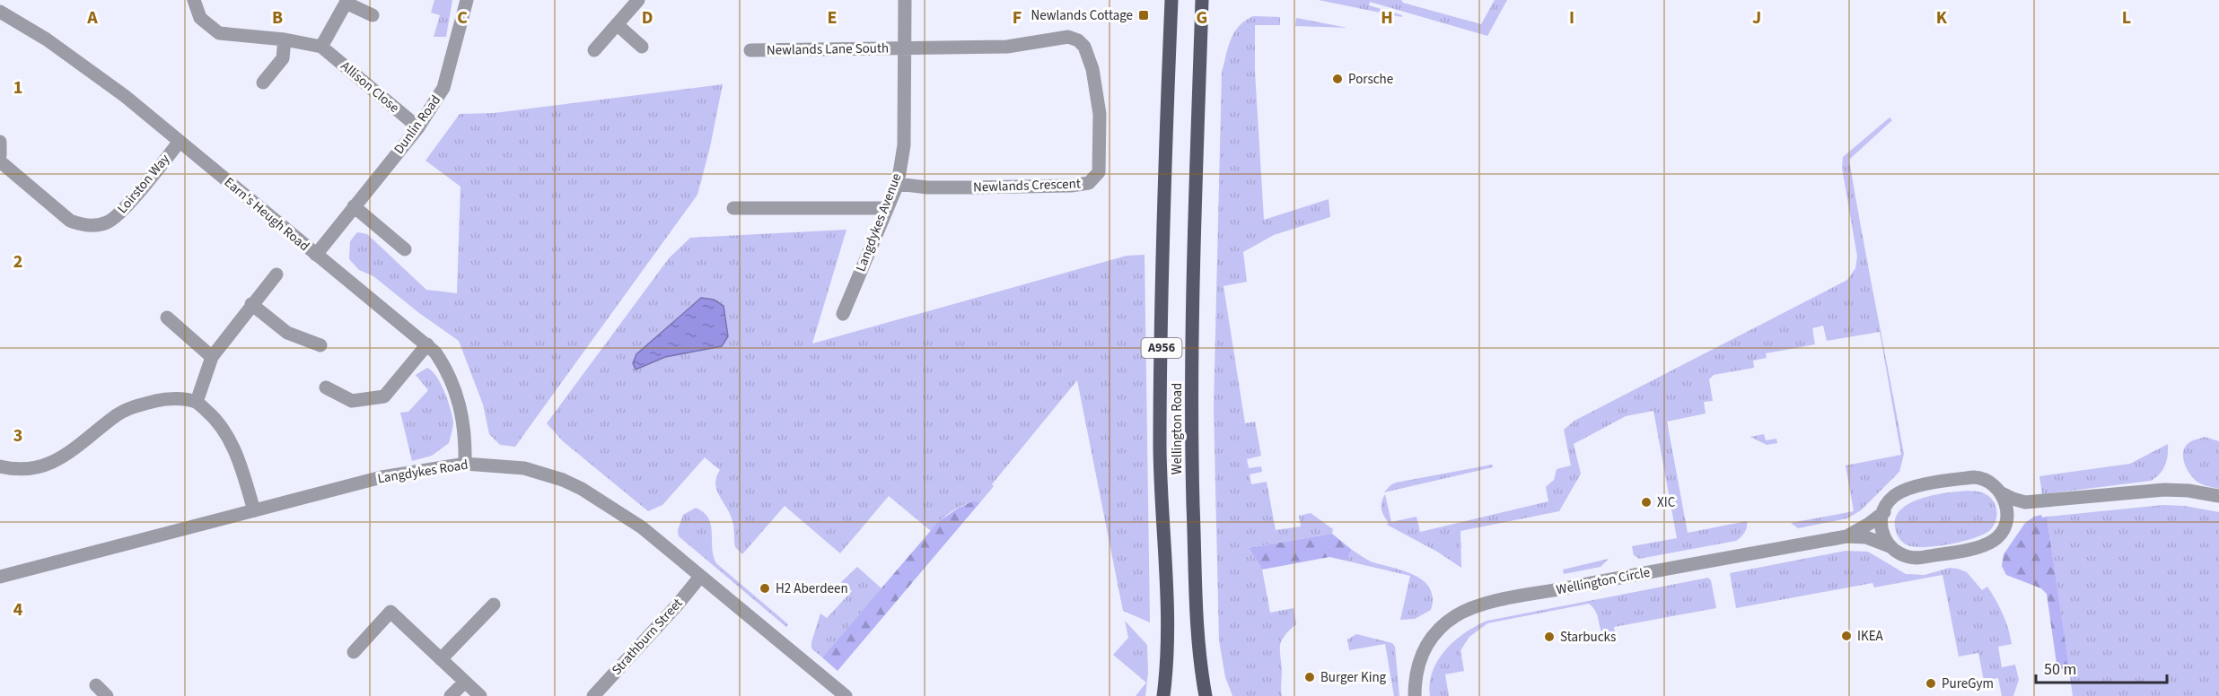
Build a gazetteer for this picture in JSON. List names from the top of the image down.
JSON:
{
  "streets": {
    "main road": ["A956", "Wellington Road"],
    "street": [
      "Newlands Lane South",
      "Allison Close",
      "Dunlin Road",
      "Loirston Way",
      "Newlands Crescent",
      "Earn's Heugh Road",
      "Langdykes Avenue",
      "Langdykes Road",
      "Wellington Circle",
      "Strathburn Street"
    ]
  },
  "crossings": [
    ["Newlands Lane South", "Newlands Crescent"],
    ["Newlands Lane South", "Langdykes Avenue"],
    ["Allison Close", "Dunlin Road"],
    ["Dunlin Road", "Earn's Heugh Road"],
    ["Loirston Way", "Earn's Heugh Road"],
    ["Newlands Crescent", "Langdykes Avenue"],
    ["Earn's Heugh Road", "Langdykes Road"],
    ["Langdykes Road", "Strathburn Street"]
  ],
  "places": {
    "transit": ["Newlands Cottage"],
    "other": [
      "Porsche",
      "XIC",
      "H2 Aberdeen",
      "IKEA",
      "Starbucks",
      "Burger King",
      "PureGym"
    ]
  },
  "scale_bar": "50 m",
  "grid": {
    "columns": [
      "A",
      "B",
      "C",
      "D",
      "E",
      "F",
      "G",
      "H",
      "I",
      "J",
      "K",
      "L"
    ],
    "rows": [
      "1",
      "2",
      "3",
      "4"
    ]
  }
}
